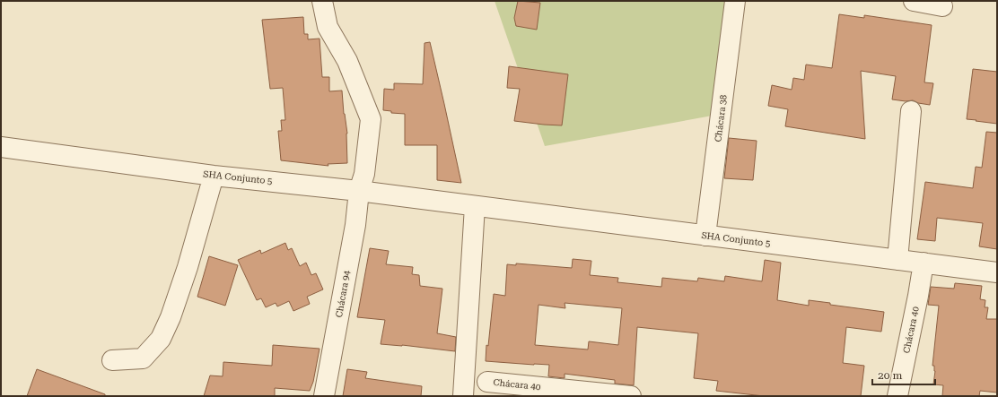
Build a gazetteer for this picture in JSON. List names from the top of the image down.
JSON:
{
  "streets": {
    "street": [
      "Chácara 38",
      "SHA Conjunto 5",
      "Chácara 94",
      "Chácara 40"
    ]
  },
  "crossings": [
    ["Chácara 38", "SHA Conjunto 5"],
    ["SHA Conjunto 5", "Chácara 94"],
    ["SHA Conjunto 5", "Chácara 40"]
  ],
  "scale_bar": "20 m"
}
